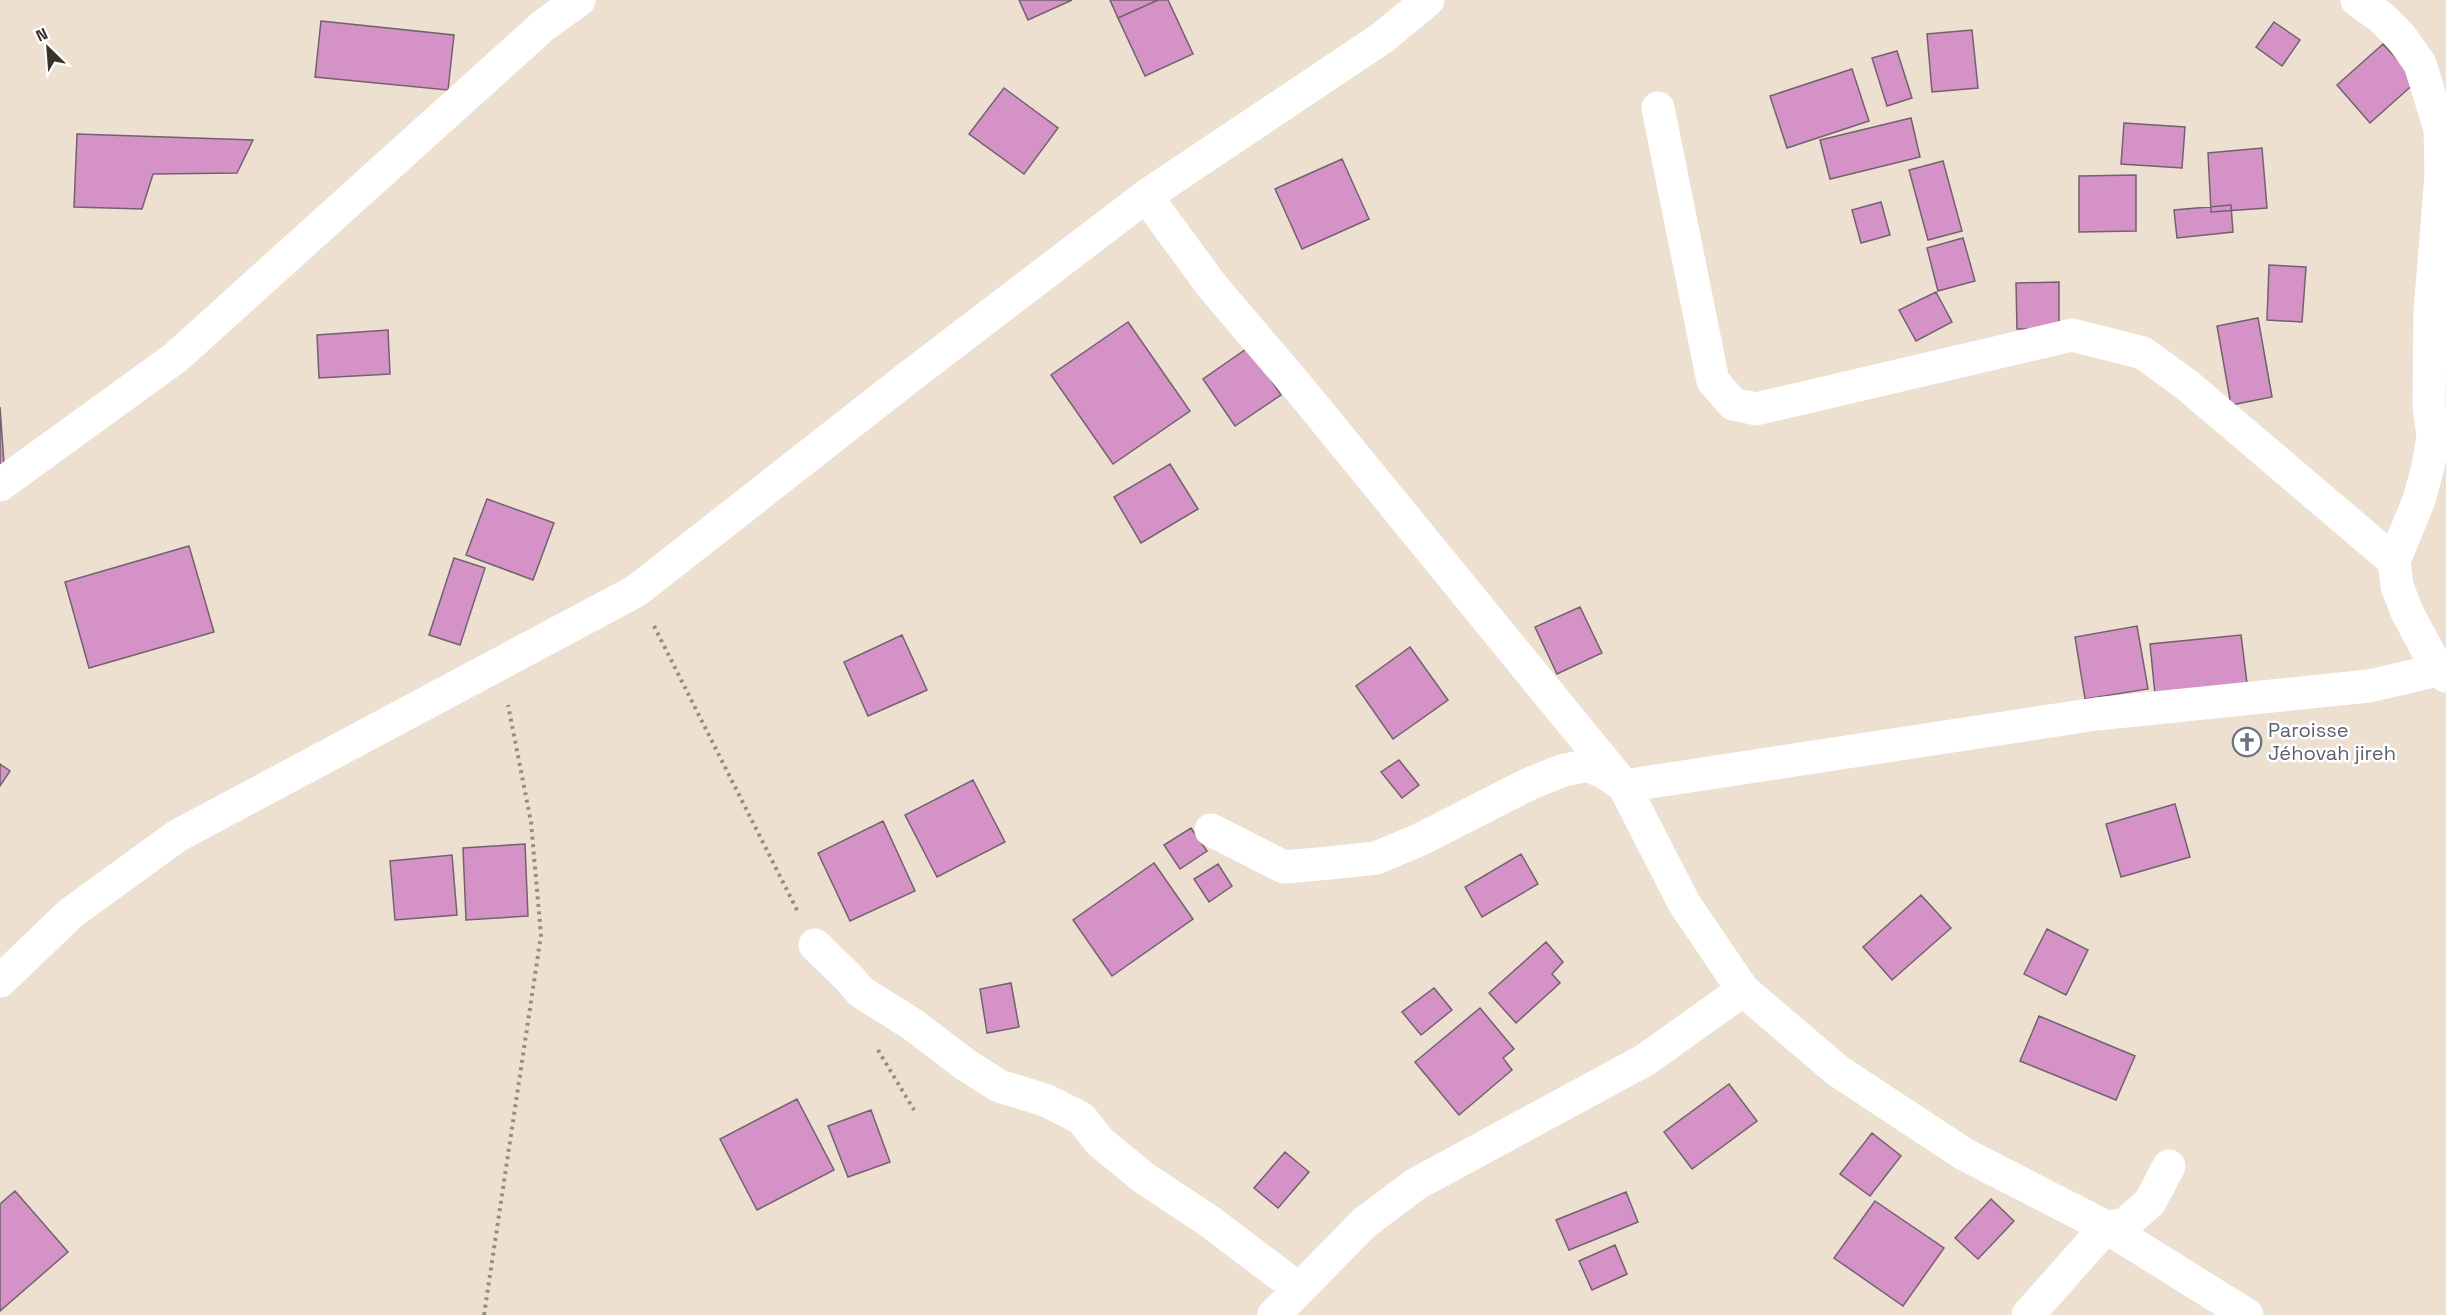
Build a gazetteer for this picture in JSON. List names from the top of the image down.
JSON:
{
  "places": {
    "church": ["Paroisse Jéhovah jireh"]
  },
  "north": "top left"
}
